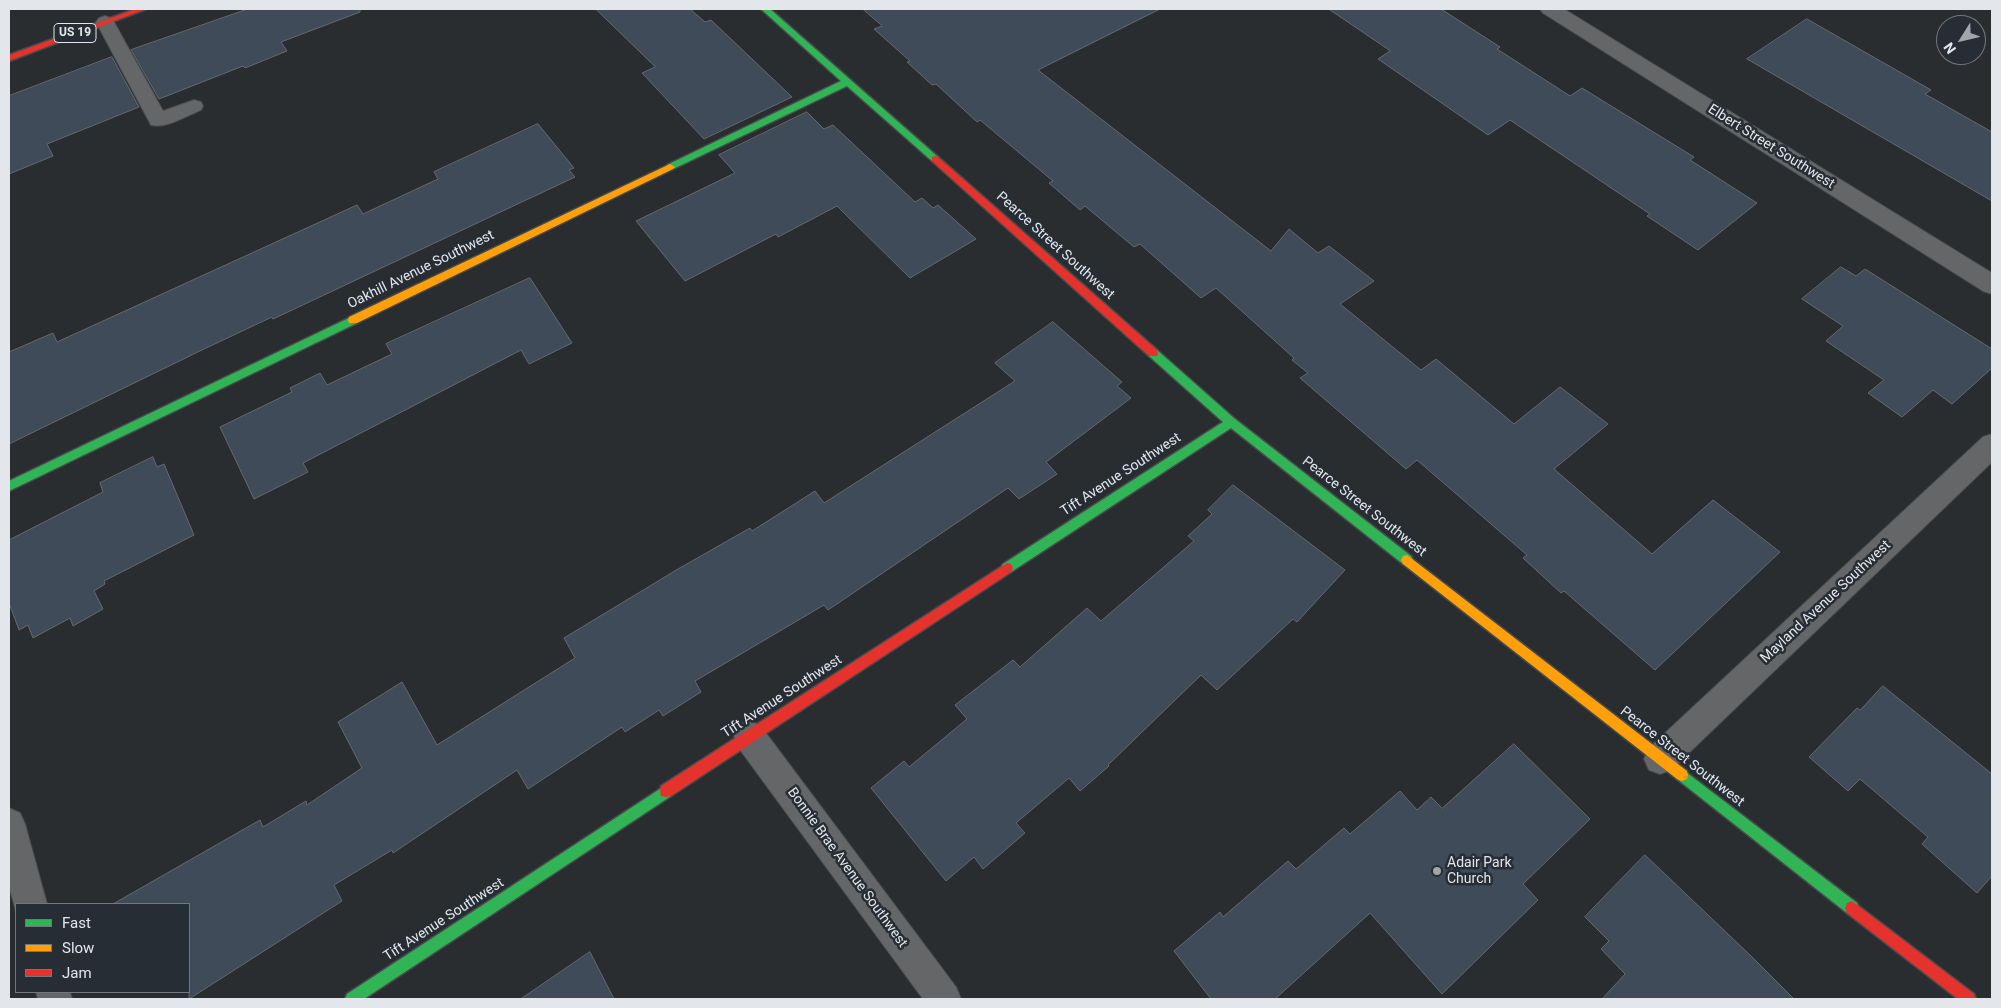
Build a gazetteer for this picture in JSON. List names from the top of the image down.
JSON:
{
  "streets": {
    "street": [
      "US 19",
      "Elbert Street Southwest",
      "Pearce Street Southwest",
      "Oakhill Avenue Southwest",
      "Tift Avenue Southwest",
      "Mayland Avenue Southwest",
      "Bonnie Brae Avenue Southwest"
    ]
  },
  "crossings": [
    ["Pearce Street Southwest", "Oakhill Avenue Southwest"],
    ["Pearce Street Southwest", "Tift Avenue Southwest"],
    ["Pearce Street Southwest", "Mayland Avenue Southwest"],
    ["Tift Avenue Southwest", "Bonnie Brae Avenue Southwest"]
  ],
  "places": ["Adair Park Church"],
  "legend": ["Fast", "Slow", "Jam"],
  "north": "bottom left"
}
